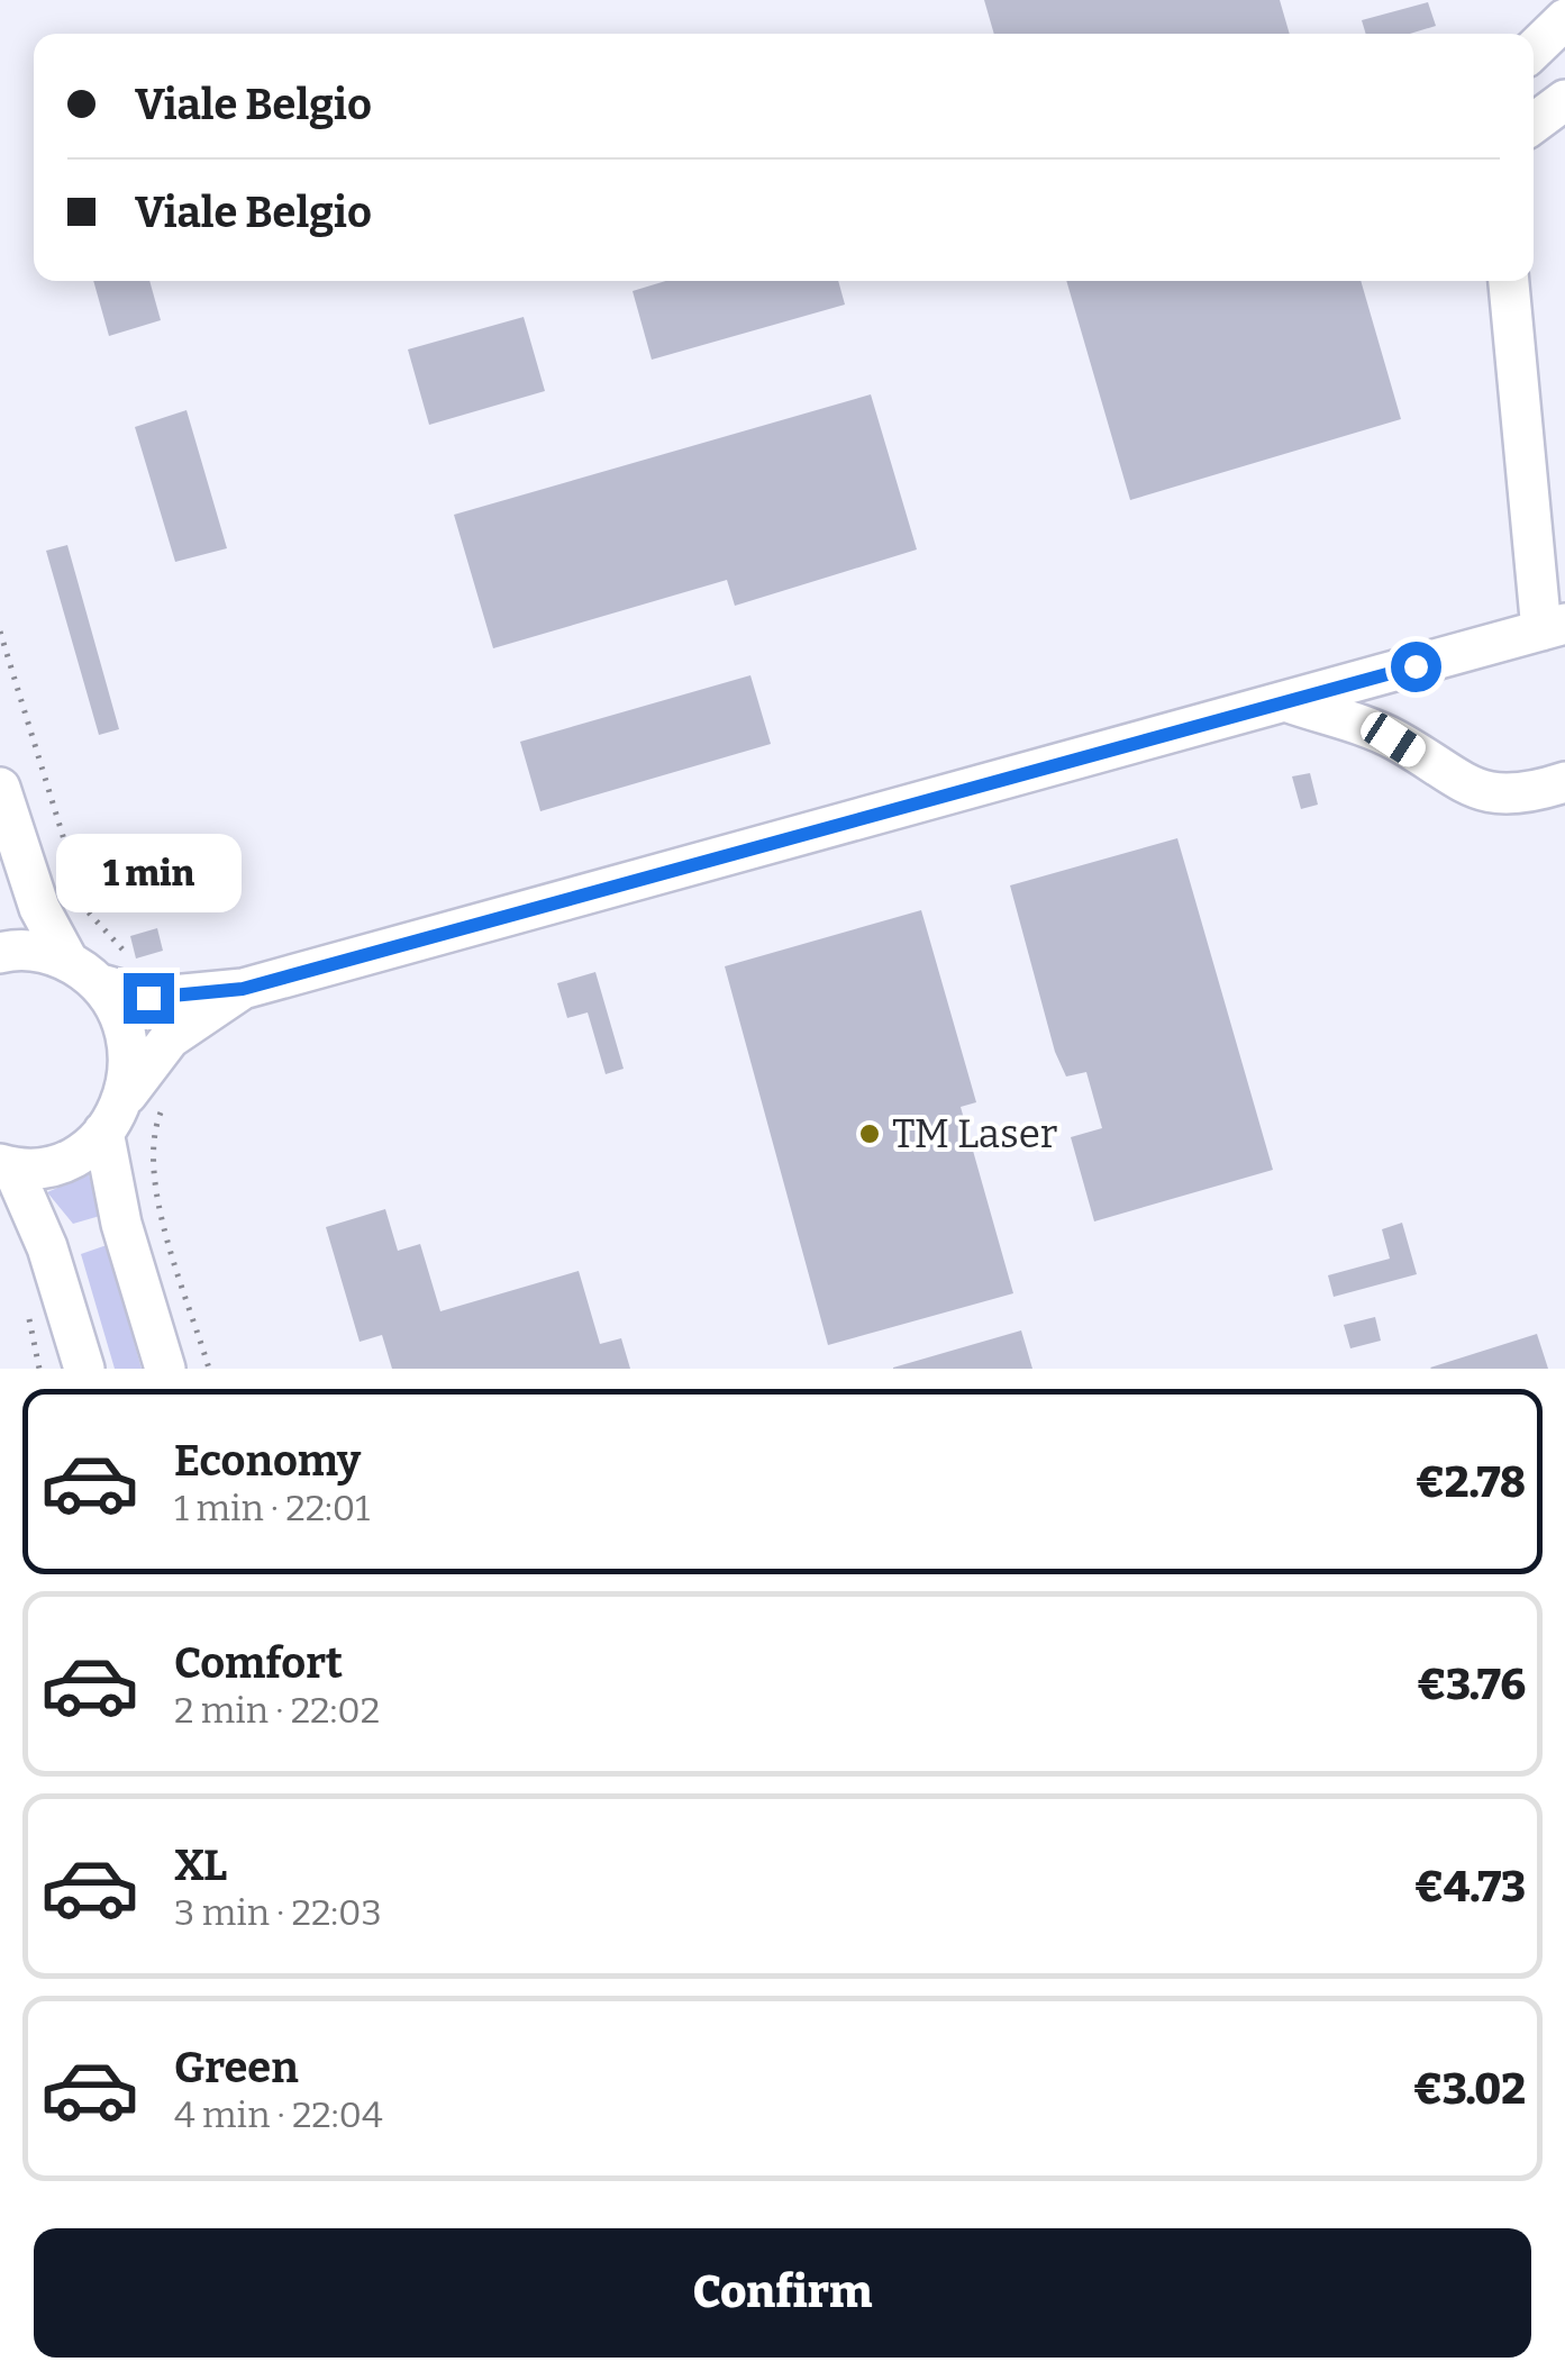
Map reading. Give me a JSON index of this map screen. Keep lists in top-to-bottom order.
{
  "places": ["TM Laser"],
  "page": {
    "banner": ["Viale Belgio", "Viale Belgio"],
    "bubble": "1 min",
    "list": [
      {
        "name": "Economy",
        "note": "1 min · 22:01",
        "value": "€2.78"
      },
      {
        "name": "Comfort",
        "note": "2 min · 22:02",
        "value": "€3.76"
      },
      {
        "name": "XL",
        "note": "3 min · 22:03",
        "value": "€4.73"
      },
      {
        "name": "Green",
        "note": "4 min · 22:04",
        "value": "€3.02"
      }
    ],
    "buttons": "Confirm"
  }
}
